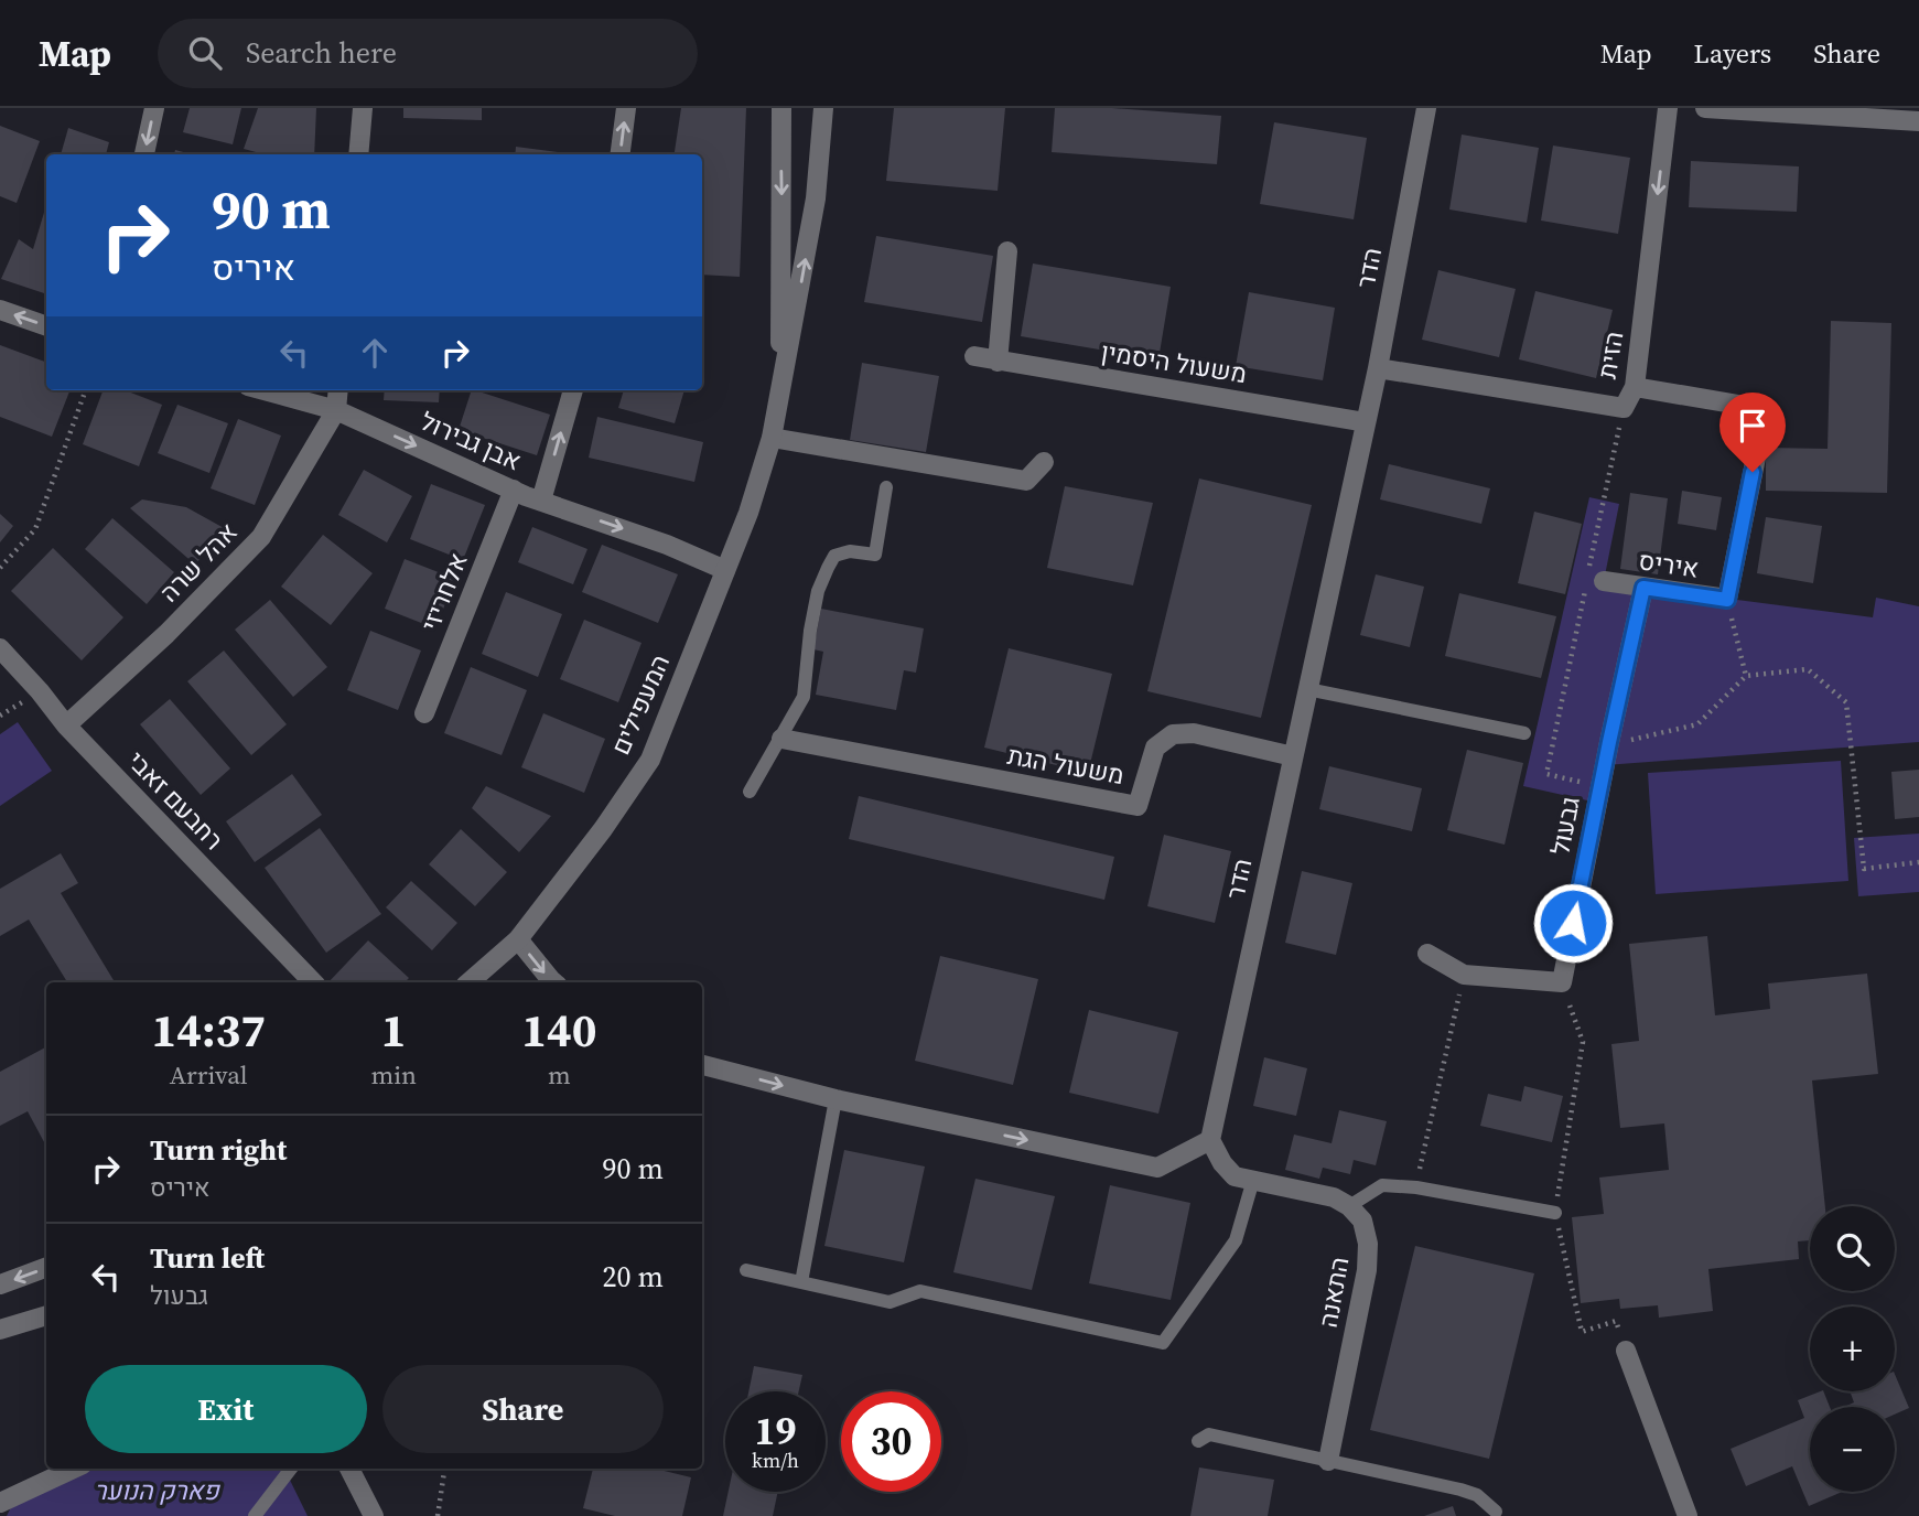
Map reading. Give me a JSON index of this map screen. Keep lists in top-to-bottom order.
{
  "streets": {
    "street": [
      "הדר",
      "הזית",
      "משעול היסמין",
      "אבן גבירול",
      "אהל שרה",
      "איריס",
      "אלחריזי",
      "המעפילים",
      "משעול הגת",
      "רחבעם זאבי",
      "גבעול",
      "התאנה"
    ]
  },
  "crossings": [
    ["הדר", "הזית"],
    ["הדר", "משעול היסמין"],
    ["הדר", "משעול הגת"],
    ["אבן גבירול", "אהל שרה"],
    ["אבן גבירול", "אלחריזי"],
    ["אבן גבירול", "המעפילים"],
    ["אהל שרה", "רחבעם זאבי"],
    ["איריס", "גבעול"]
  ],
  "one_way": ["הזית", "אבן גבירול"],
  "parks": ["פארק הנוער"],
  "page": {
    "header": "Map",
    "search": "Search here",
    "nav": ["Map", "Layers", "Share"],
    "turn": ["90 m", "איריס"],
    "eta": [
      "14:37",
      "Arrival",
      "1",
      "min",
      "140",
      "m"
    ],
    "list": [
      {
        "name": "Turn right",
        "note": "איריס",
        "value": "90 m"
      },
      {
        "name": "Turn left",
        "note": "גבעול",
        "value": "20 m"
      }
    ],
    "map_buttons": ["+", "−"],
    "buttons": ["Exit", "Share"],
    "speed": "19 km/h",
    "limit": "30"
  }
}
